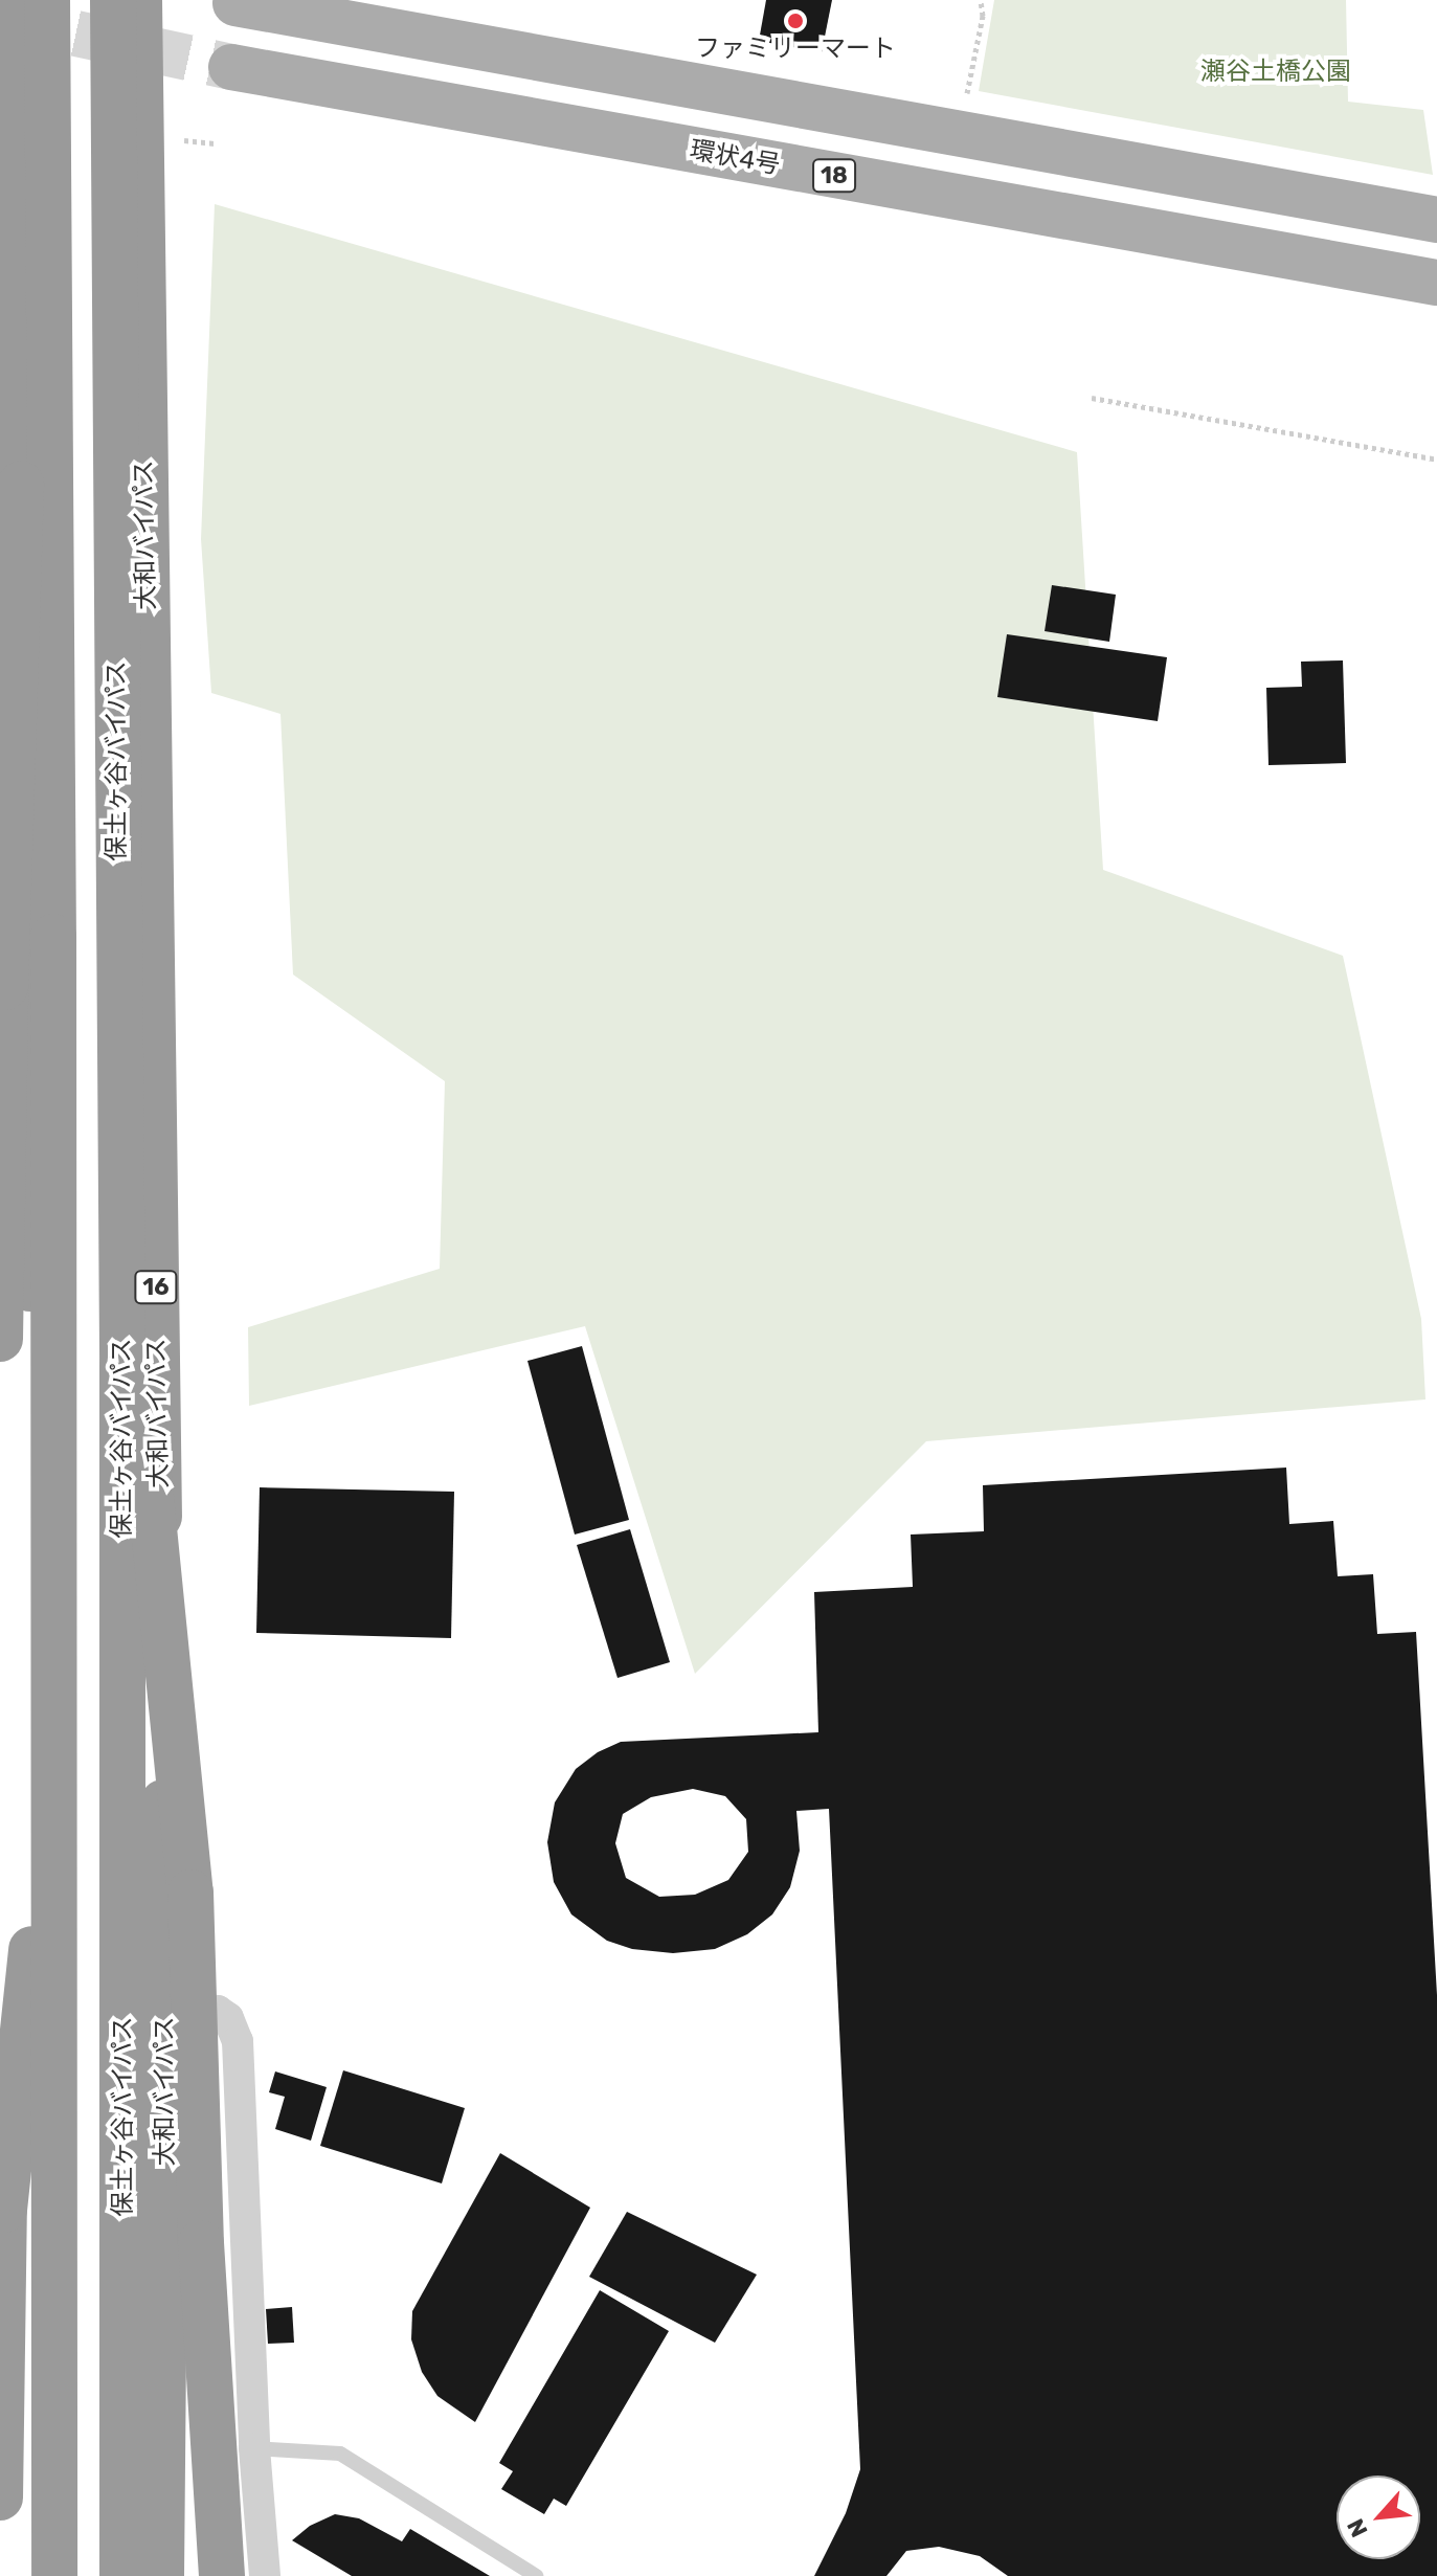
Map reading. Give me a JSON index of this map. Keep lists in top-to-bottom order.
{
  "streets": {
    "highway": ["大和バイパス", "保土ヶ谷バイパス", "16"],
    "main road": ["環状4号", "18"]
  },
  "crossings": [
    ["大和バイパス", "保土ヶ谷バイパス"]
  ],
  "parks": ["瀬谷土橋公園"],
  "places": ["ファミリーマート"],
  "north": "bottom left"
}
